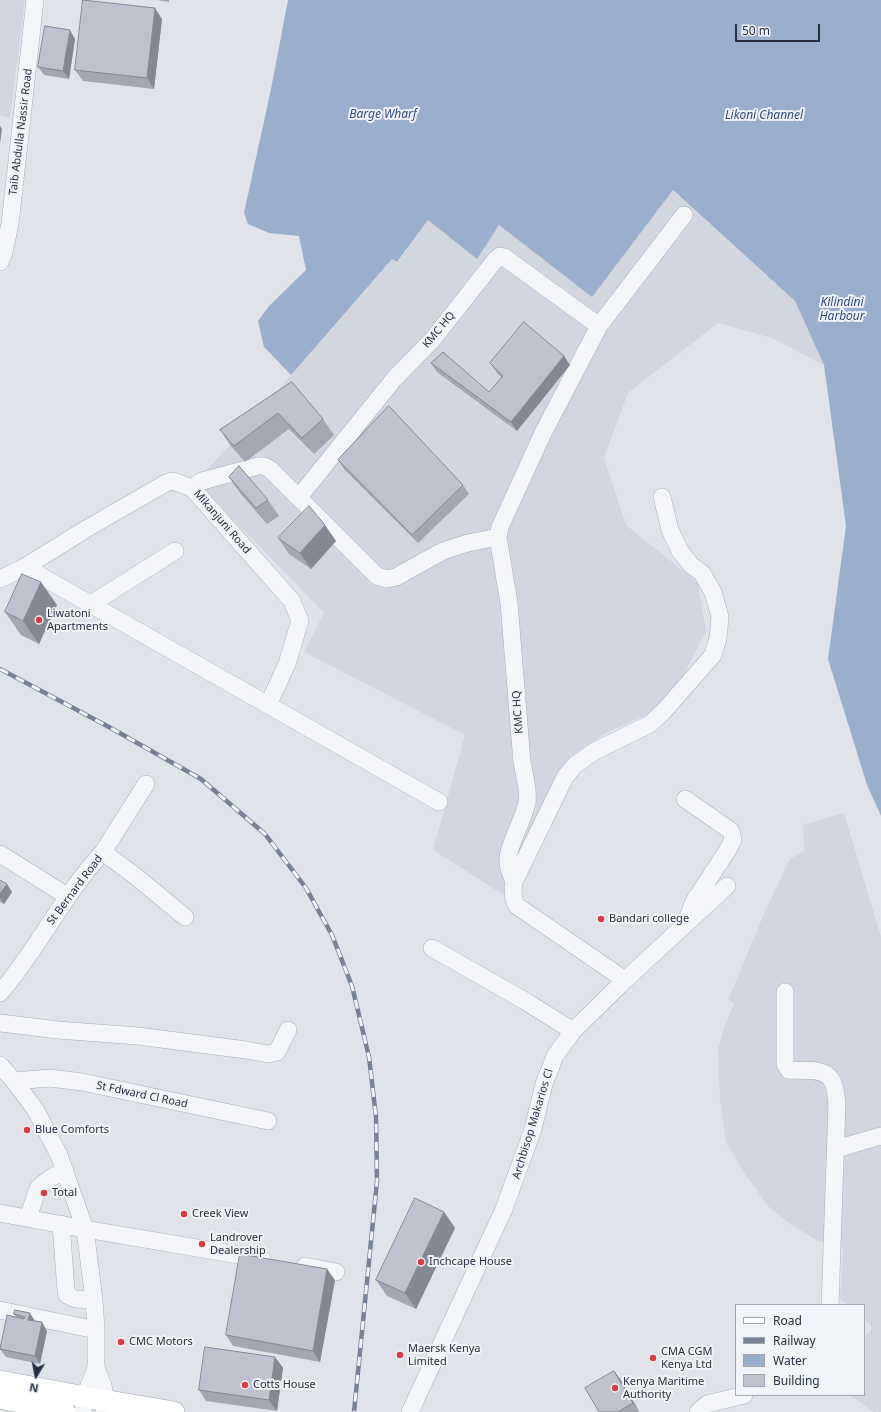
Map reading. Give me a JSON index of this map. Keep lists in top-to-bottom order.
{
  "streets": {
    "street": [
      "Taib Abdulla Nassir Road",
      "KMC HQ",
      "Mikanjuni Road",
      "St Bernard Road",
      "St Fdward Cl Road",
      "Archbisop Makarios Cl"
    ]
  },
  "water": ["Barge Wharf", "Likoni Channel", "Kilindini Harbour"],
  "places": [
    "Liwatoni Apartments",
    "Bandari college",
    "Blue Comforts",
    "Total",
    "Creek View",
    "Landrover Dealership",
    "Inchcape House",
    "CMC Motors",
    "Maersk Kenya Limited",
    "CMA CGM Kenya Ltd",
    "Cotts House",
    "Kenya Maritime Authority"
  ],
  "legend": [
    "Road",
    "Railway",
    "Water",
    "Building"
  ],
  "scale_bar": "50 m",
  "north": "bottom"
}
